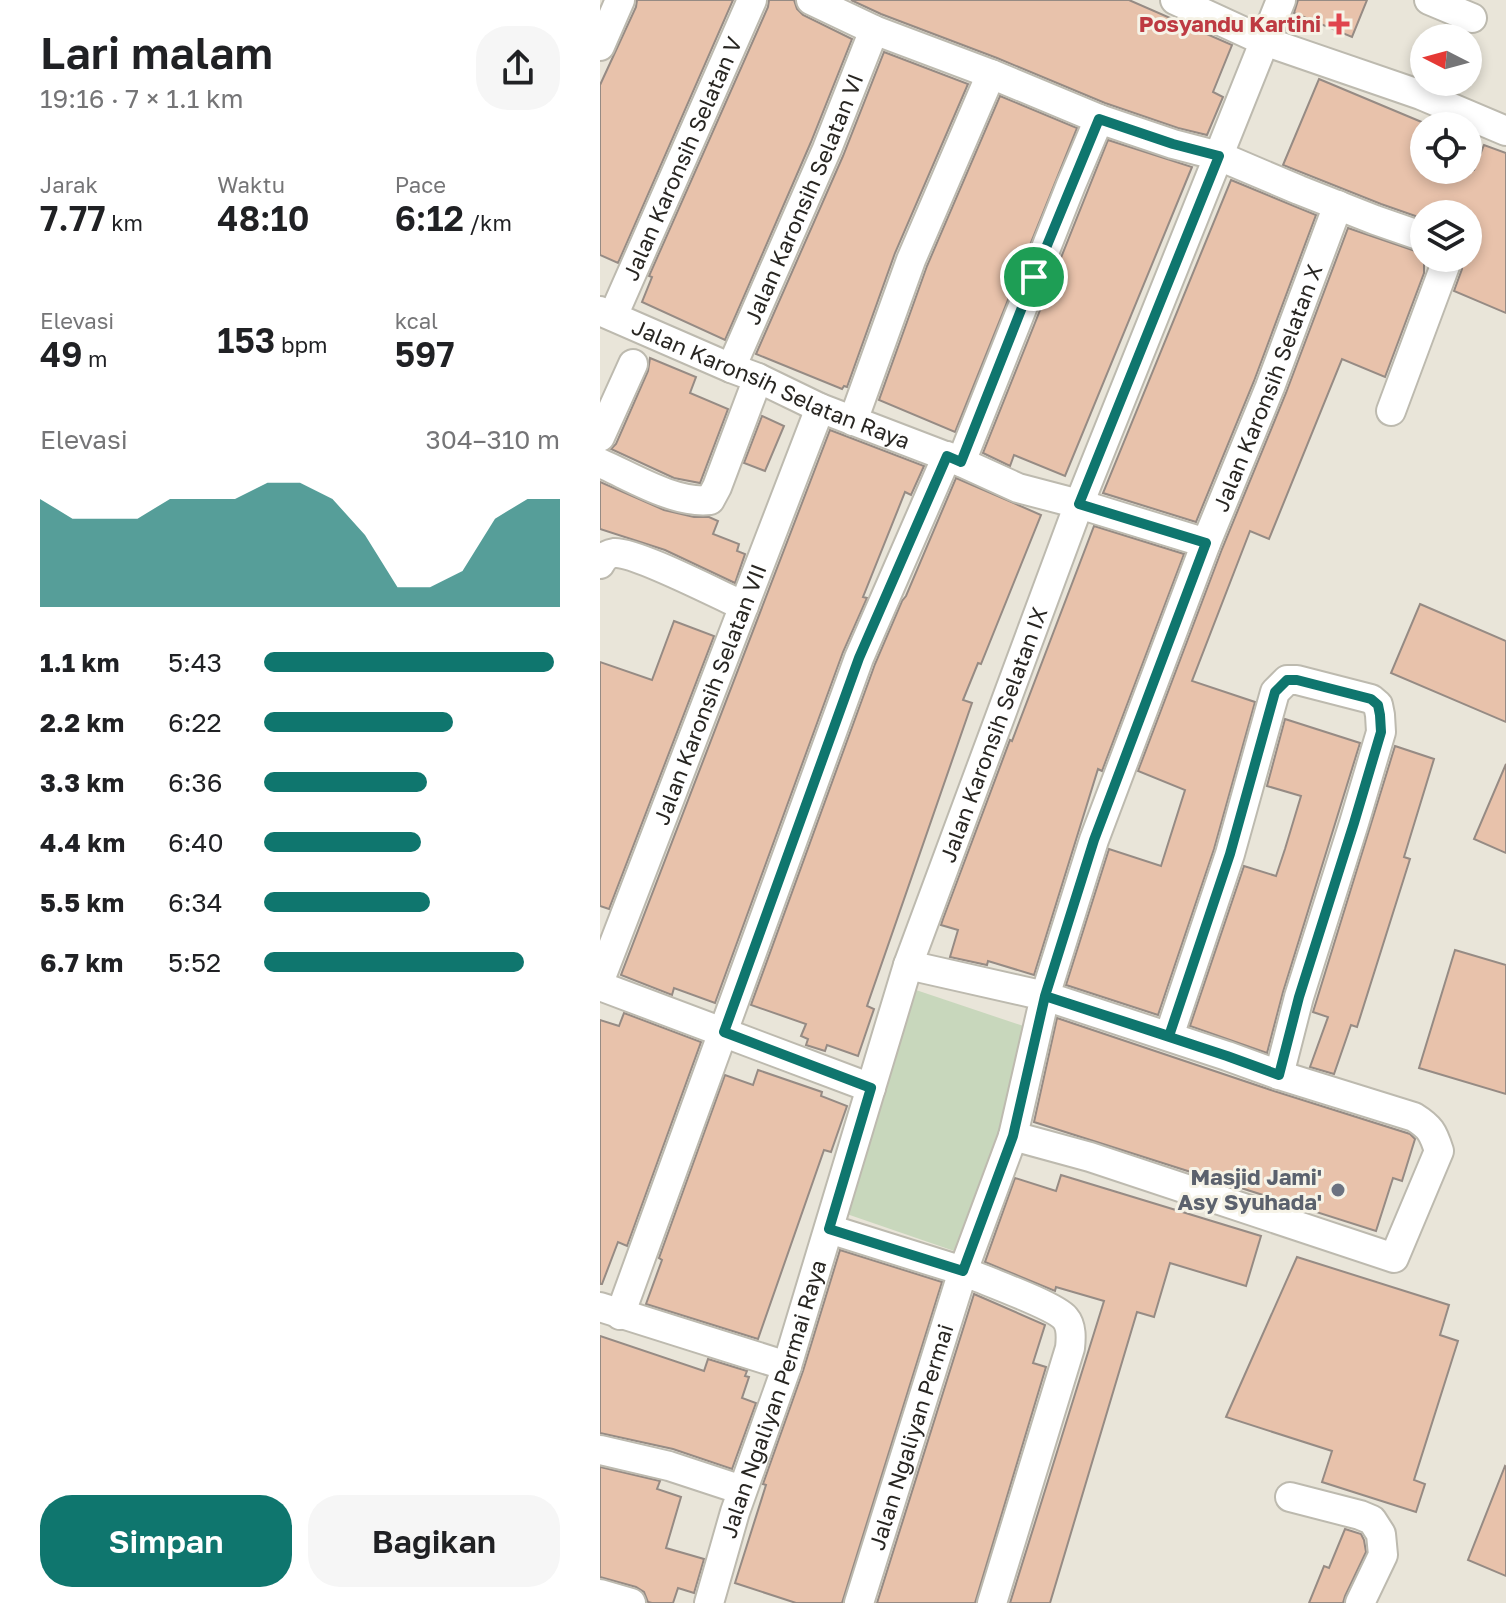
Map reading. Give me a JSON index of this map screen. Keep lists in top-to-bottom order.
{
  "streets": {
    "street": [
      "Jalan Karonsih Selatan V",
      "Jalan Karonsih Selatan VI",
      "Jalan Karonsih Selatan Raya",
      "Jalan Karonsih Selatan X",
      "Jalan Karonsih Selatan VII",
      "Jalan Karonsih Selatan IX",
      "Jalan Ngaliyan Permai Raya",
      "Jalan Ngaliyan Permai"
    ]
  },
  "crossings": [
    ["Jalan Karonsih Selatan V", "Jalan Karonsih Selatan Raya"],
    ["Jalan Karonsih Selatan VI", "Jalan Karonsih Selatan Raya"],
    ["Jalan Karonsih Selatan Raya", "Jalan Karonsih Selatan X"],
    ["Jalan Karonsih Selatan Raya", "Jalan Karonsih Selatan VII"],
    ["Jalan Karonsih Selatan Raya", "Jalan Karonsih Selatan IX"],
    ["Jalan Karonsih Selatan X", "Jalan Ngaliyan Permai"],
    ["Jalan Karonsih Selatan IX", "Jalan Ngaliyan Permai Raya"]
  ],
  "places": {
    "health": ["Posyandu Kartini"],
    "other": ["Masjid Jami' Asy Syuhada'"]
  },
  "north": "left",
  "page": {
    "heading": ["Lari malam", "19:16 · 7 × 1.1 km"],
    "stats": [
      ["Jarak", "7.77 km"],
      ["Waktu", "48:10"],
      ["Pace", "6:12 /km"],
      ["Elevasi", "49 m"],
      ["153 bpm"],
      ["kcal", "597"]
    ],
    "chart": ["Elevasi", "304–310 m"],
    "list": [
      {
        "name": "1.1 km",
        "note": "5:43"
      },
      {
        "name": "2.2 km",
        "note": "6:22"
      },
      {
        "name": "3.3 km",
        "note": "6:36"
      },
      {
        "name": "4.4 km",
        "note": "6:40"
      },
      {
        "name": "5.5 km",
        "note": "6:34"
      },
      {
        "name": "6.7 km",
        "note": "5:52"
      }
    ],
    "buttons": ["Simpan", "Bagikan"]
  }
}
